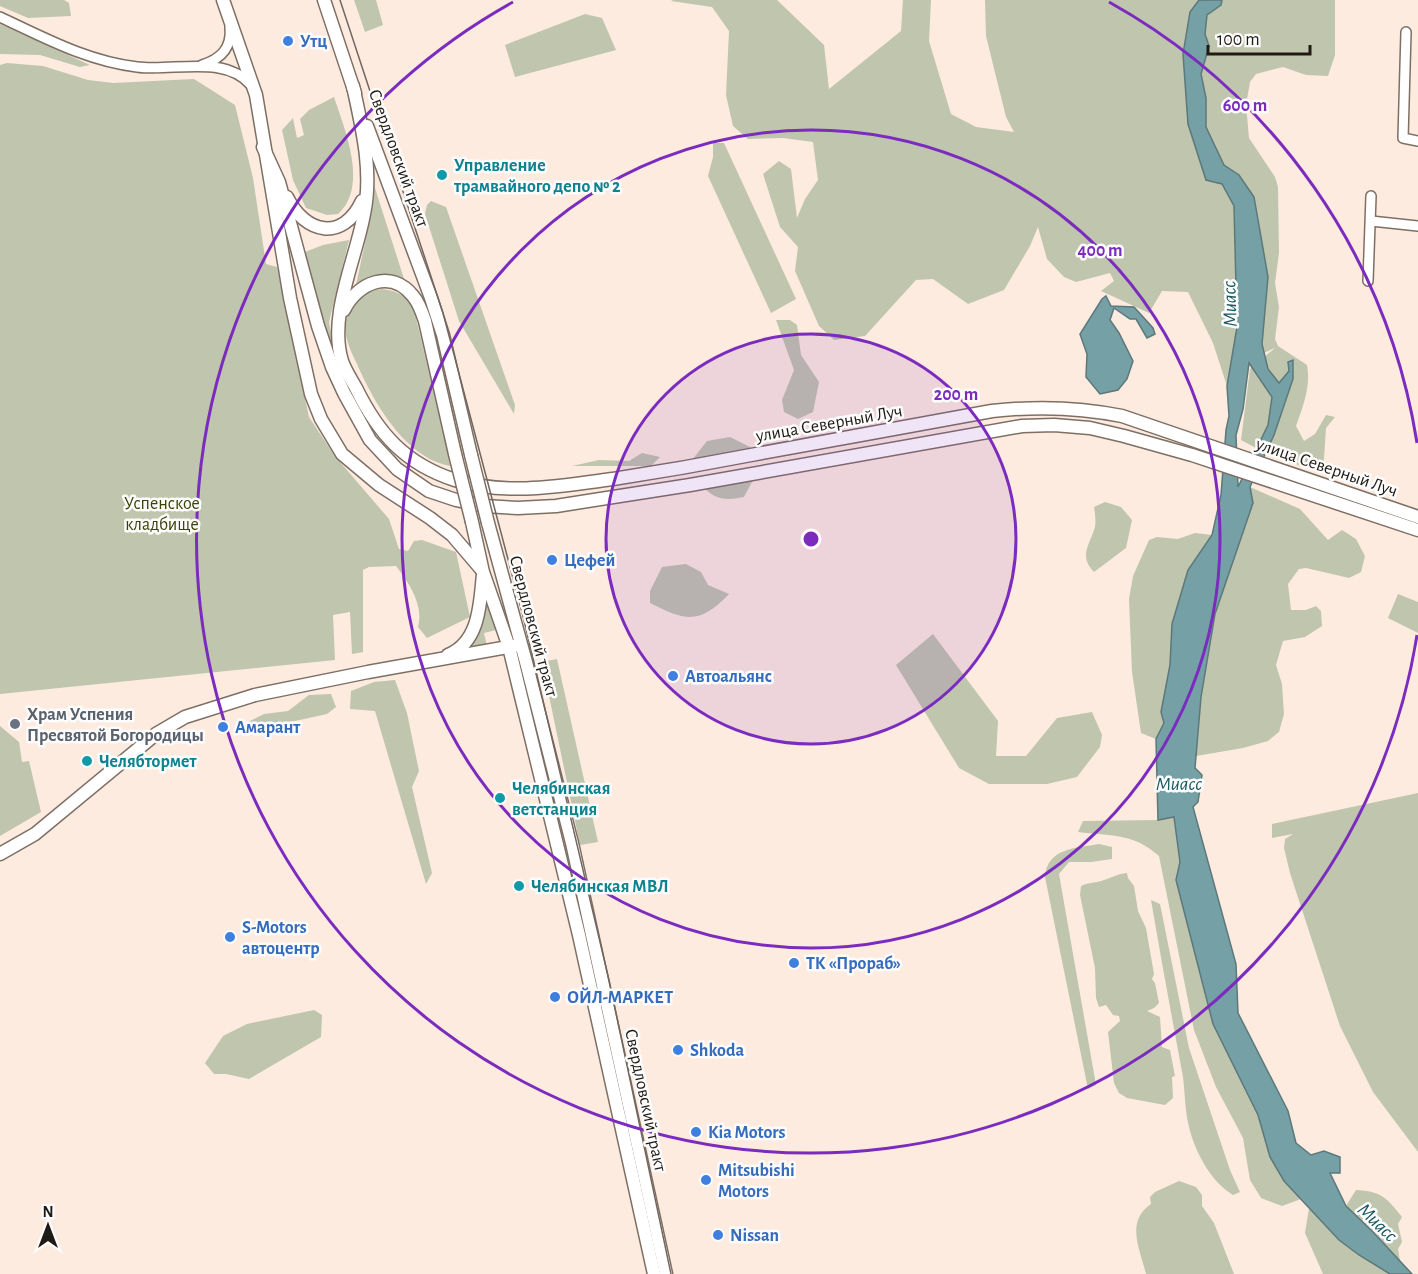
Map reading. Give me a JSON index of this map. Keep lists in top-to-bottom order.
{
  "streets": {
    "main road": ["Свердловский тракт", "улица Северный Луч"]
  },
  "crossings": [
    ["Свердловский тракт", "улица Северный Луч"]
  ],
  "water": ["Миасс"],
  "parks": ["Успенское кладбище"],
  "places": [
    "Утц",
    "Управление трамвайного депо № 2",
    "Цефей",
    "Автоальянс",
    "Храм Успения Пресвятой Богородицы",
    "Амарант",
    "Челябтормет",
    "Челябинская ветстанция",
    "Челябинская МВЛ",
    "S-Motors автоцентр",
    "ТК «Прораб»",
    "ОЙЛ-МАРКЕТ",
    "Shkoda",
    "Kia Motors",
    "Mitsubishi Motors",
    "Nissan"
  ],
  "scale_bar": "100 m",
  "north": "top",
  "rings": ["600 m", "400 m", "200 m"]
}
